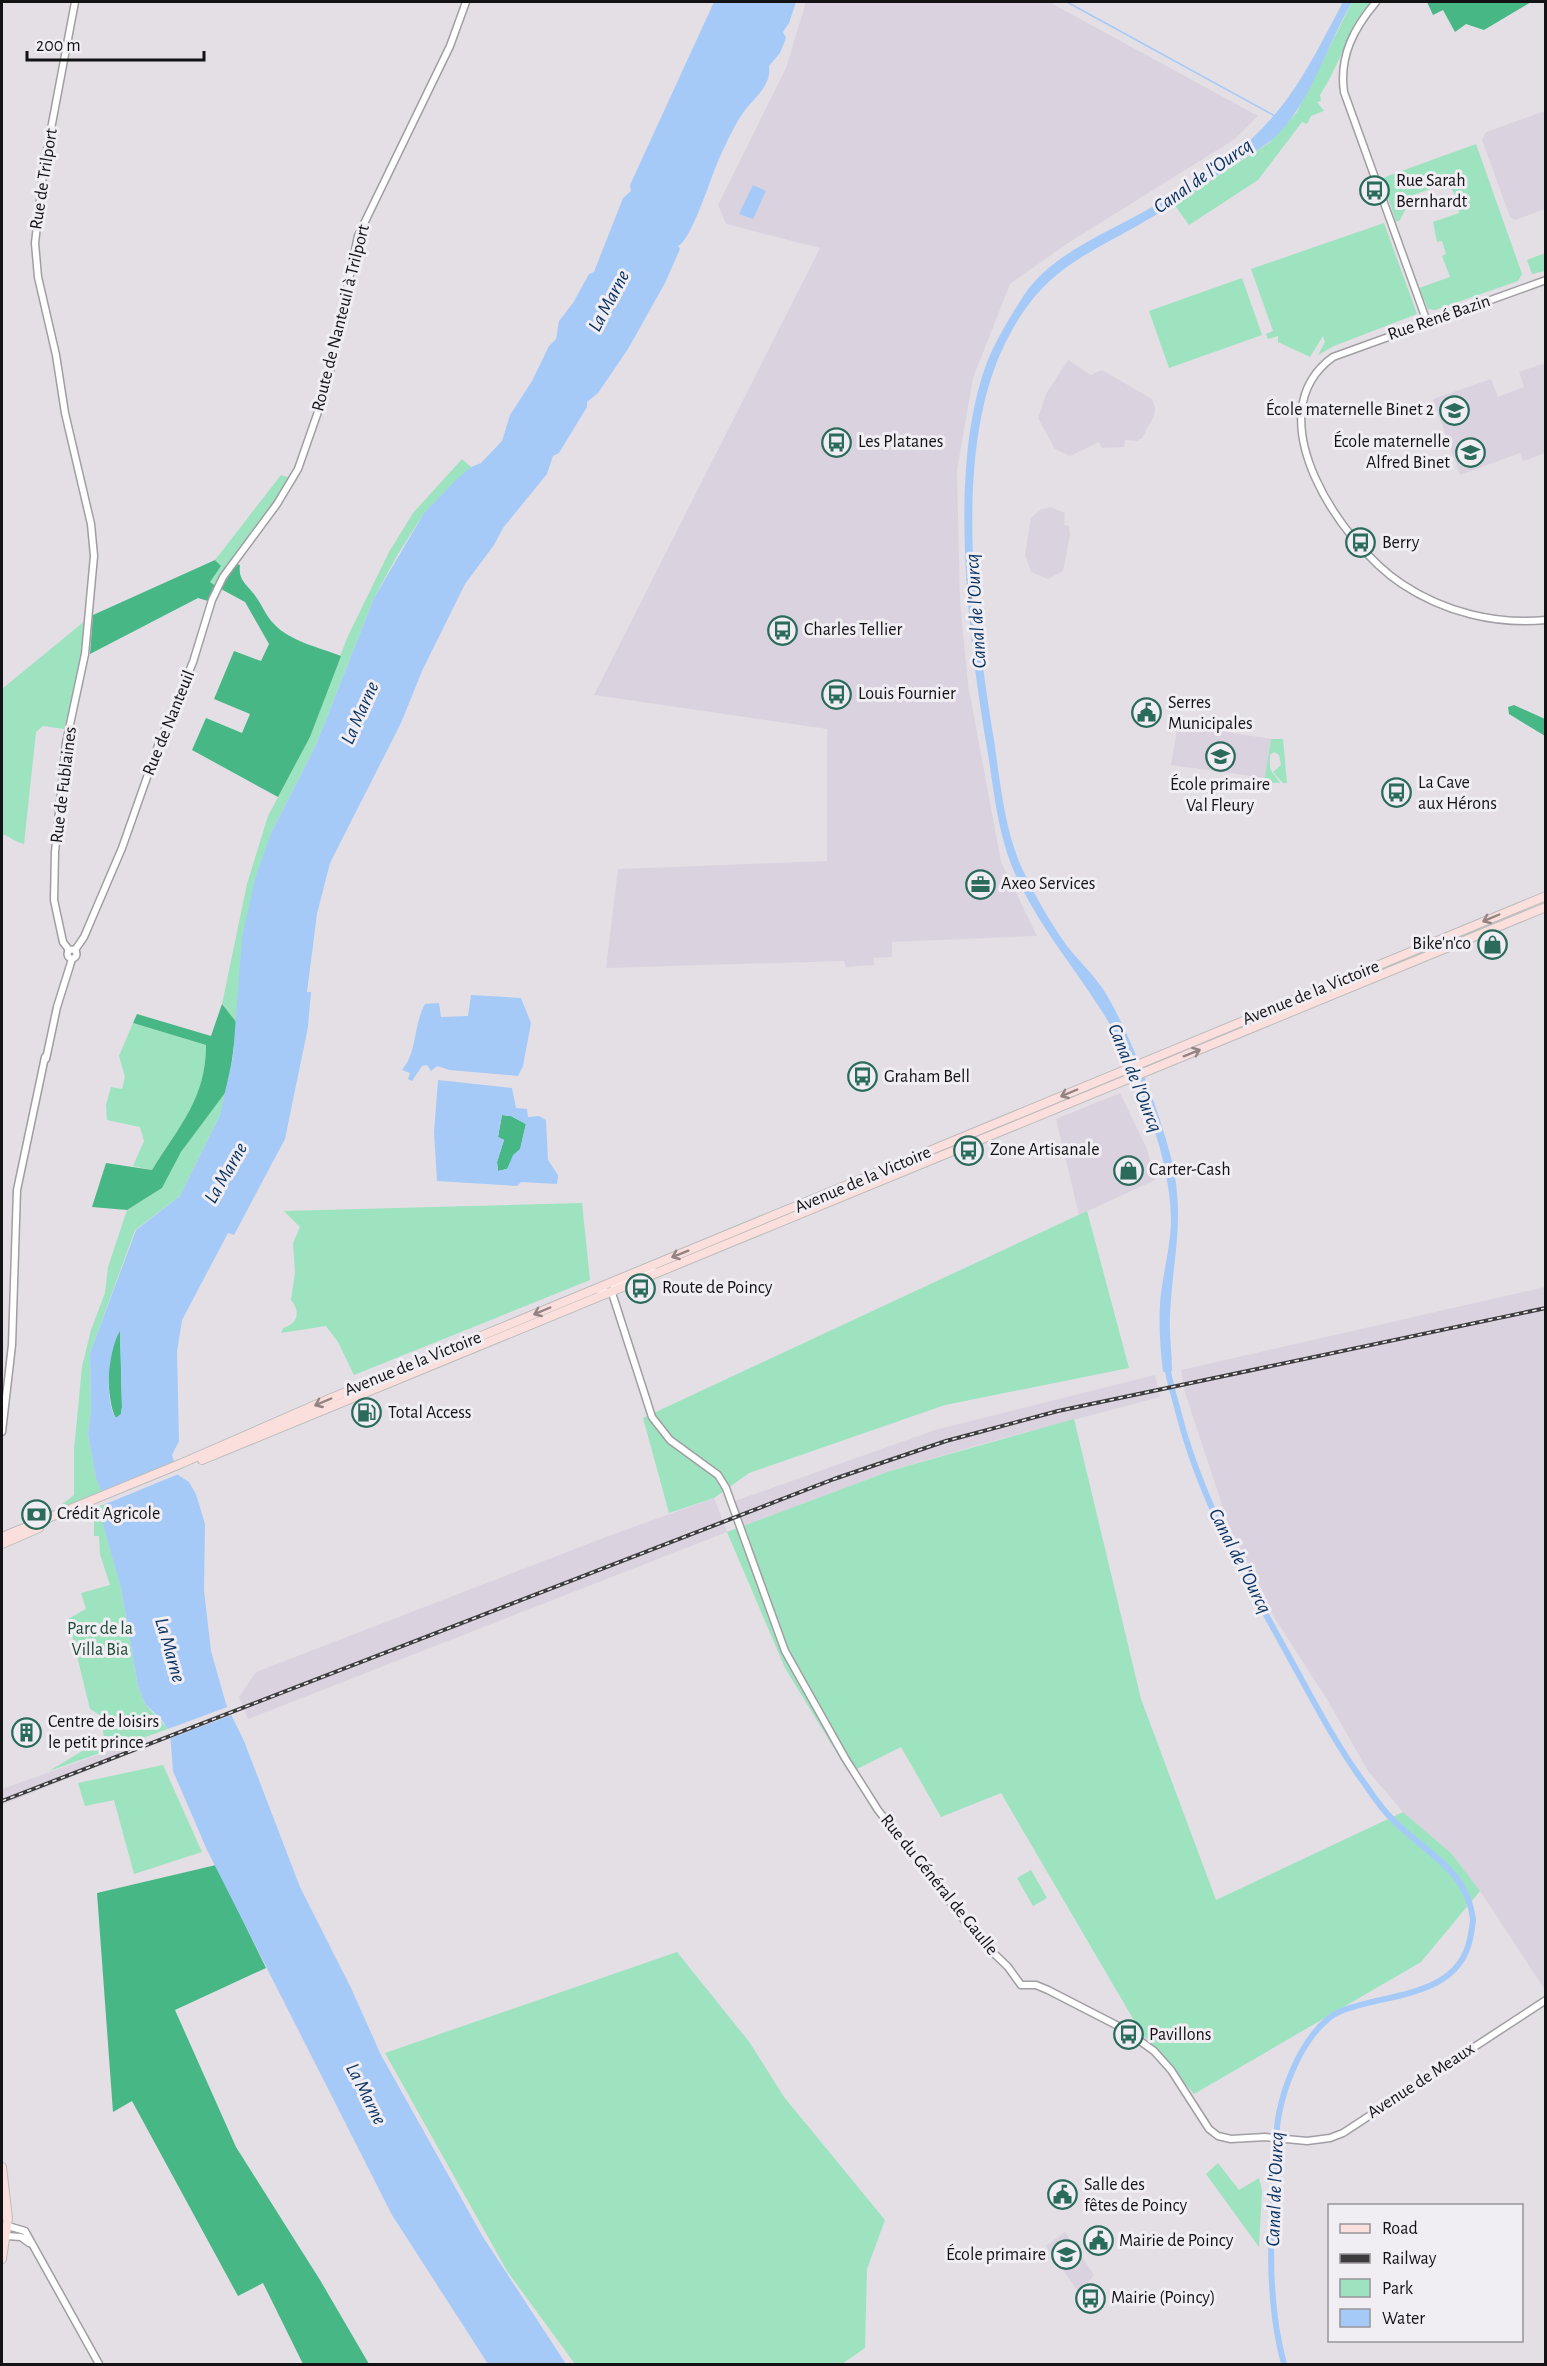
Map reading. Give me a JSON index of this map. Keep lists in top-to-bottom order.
{
  "streets": {
    "main road": ["Avenue de la Victoire"],
    "street": [
      "Rue de Trilport",
      "Route de Nanteuil à Trilport",
      "Rue René Bazin",
      "Rue de Nanteuil",
      "Rue de Fublaines",
      "Rue du Général de Gaulle",
      "Avenue de Meaux"
    ]
  },
  "crossings": [
    ["Rue de Trilport", "Rue de Fublaines"],
    ["Route de Nanteuil à Trilport", "Rue de Nanteuil"],
    ["Rue de Nanteuil", "Rue de Fublaines"],
    ["Avenue de la Victoire", "Rue du Général de Gaulle"],
    ["Rue du Général de Gaulle", "Avenue de Meaux"]
  ],
  "water": ["Canal de l'Ourcq", "La Marne"],
  "parks": ["Parc de la Villa Bia"],
  "places": {
    "bus stop": [
      "Rue Sarah Bernhardt",
      "Les Platanes",
      "Berry",
      "Charles Tellier",
      "Louis Fournier",
      "La Cave aux Hérons",
      "Graham Bell",
      "Zone Artisanale",
      "Route de Poincy",
      "Pavillons",
      "Mairie (Poincy)"
    ],
    "school or university": [
      "École maternelle Binet 2",
      "École maternelle Alfred Binet",
      "École primaire Val Fleury",
      "École primaire"
    ],
    "public building": ["Serres Municipales", "Salle des fêtes de Poincy", "Mairie de Poincy"],
    "office": ["Axeo Services"],
    "shop": ["Bike'n'co", "Carter-Cash"],
    "fuel station": ["Total Access"],
    "bank": ["Crédit Agricole"],
    "building": ["Centre de loisirs le petit prince"]
  },
  "legend": [
    "Road",
    "Railway",
    "Park",
    "Water"
  ],
  "scale_bar": "200 m"
}
